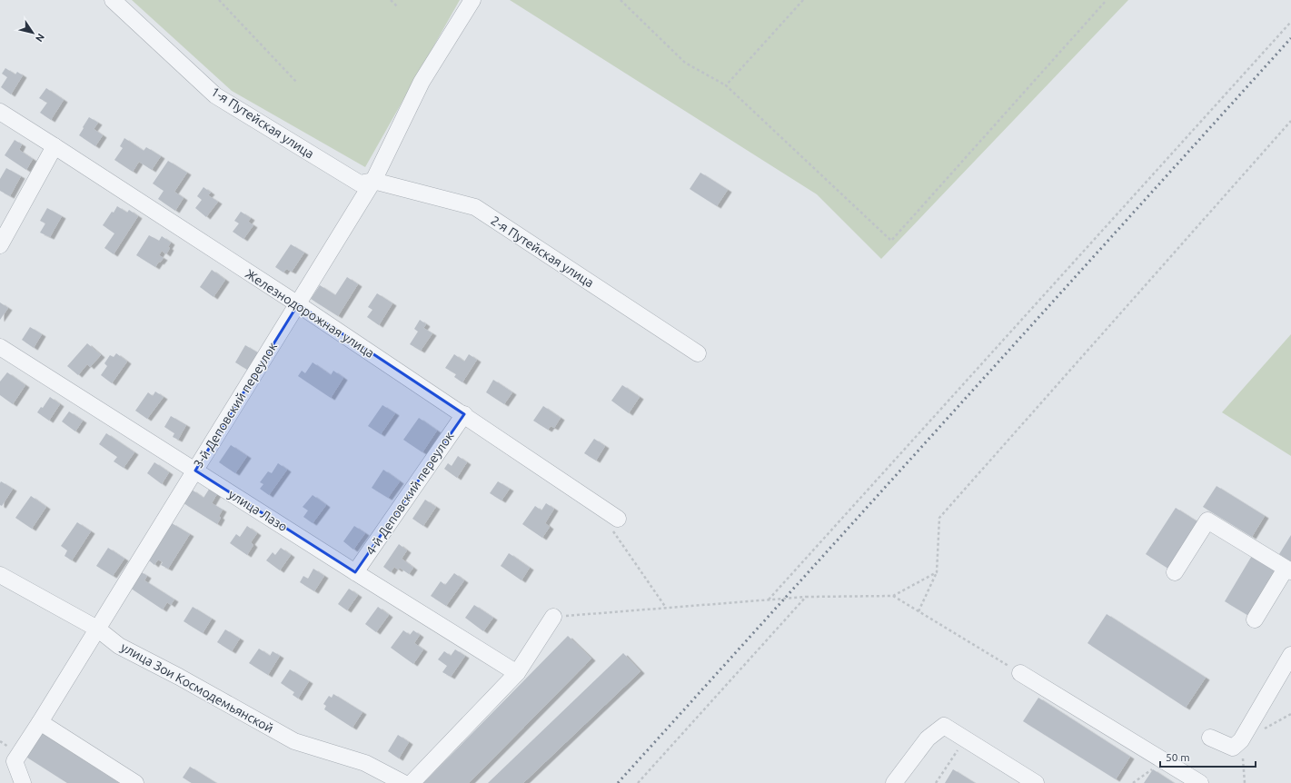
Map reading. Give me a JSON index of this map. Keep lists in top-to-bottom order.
{
  "streets": {
    "street": [
      "1-я Путейская улица",
      "2-я Путейская улица",
      "Железнодорожная улица",
      "3-й Деповский переулок",
      "4-й Деповский переулок",
      "улица Лазо",
      "улица Зои Космодемьянской"
    ]
  },
  "crossings": [
    ["1-я Путейская улица", "2-я Путейская улица"],
    ["1-я Путейская улица", "3-й Деповский переулок"],
    ["2-я Путейская улица", "3-й Деповский переулок"],
    ["Железнодорожная улица", "3-й Деповский переулок"],
    ["Железнодорожная улица", "4-й Деповский переулок"],
    ["3-й Деповский переулок", "улица Лазо"],
    ["3-й Деповский переулок", "улица Зои Космодемьянской"],
    ["4-й Деповский переулок", "улица Лазо"]
  ],
  "scale_bar": "50 m",
  "north": "bottom right"
}
